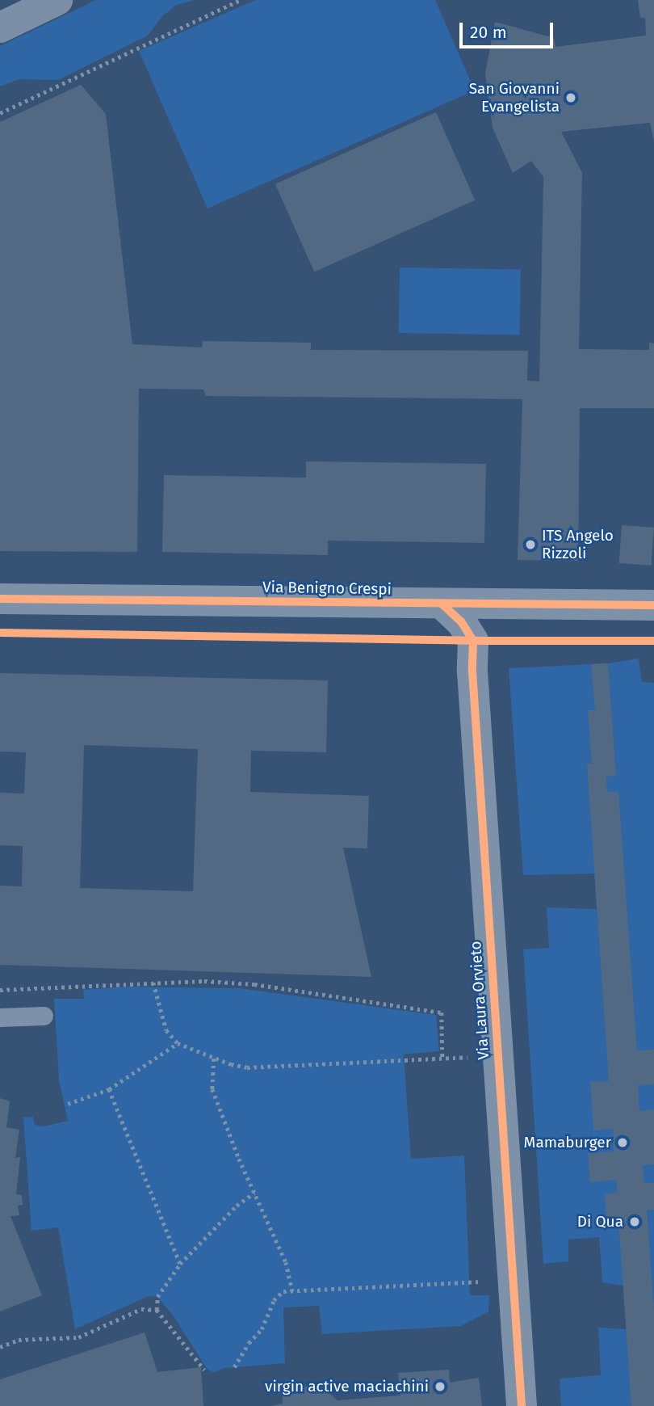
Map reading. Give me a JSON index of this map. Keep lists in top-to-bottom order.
{
  "streets": {
    "street": ["Via Benigno Crespi", "Via Laura Orvieto"]
  },
  "places": [
    "San Giovanni Evangelista",
    "ITS Angelo Rizzoli",
    "Mamaburger",
    "Di Qua",
    "virgin active maciachini"
  ],
  "scale_bar": "20 m"
}
